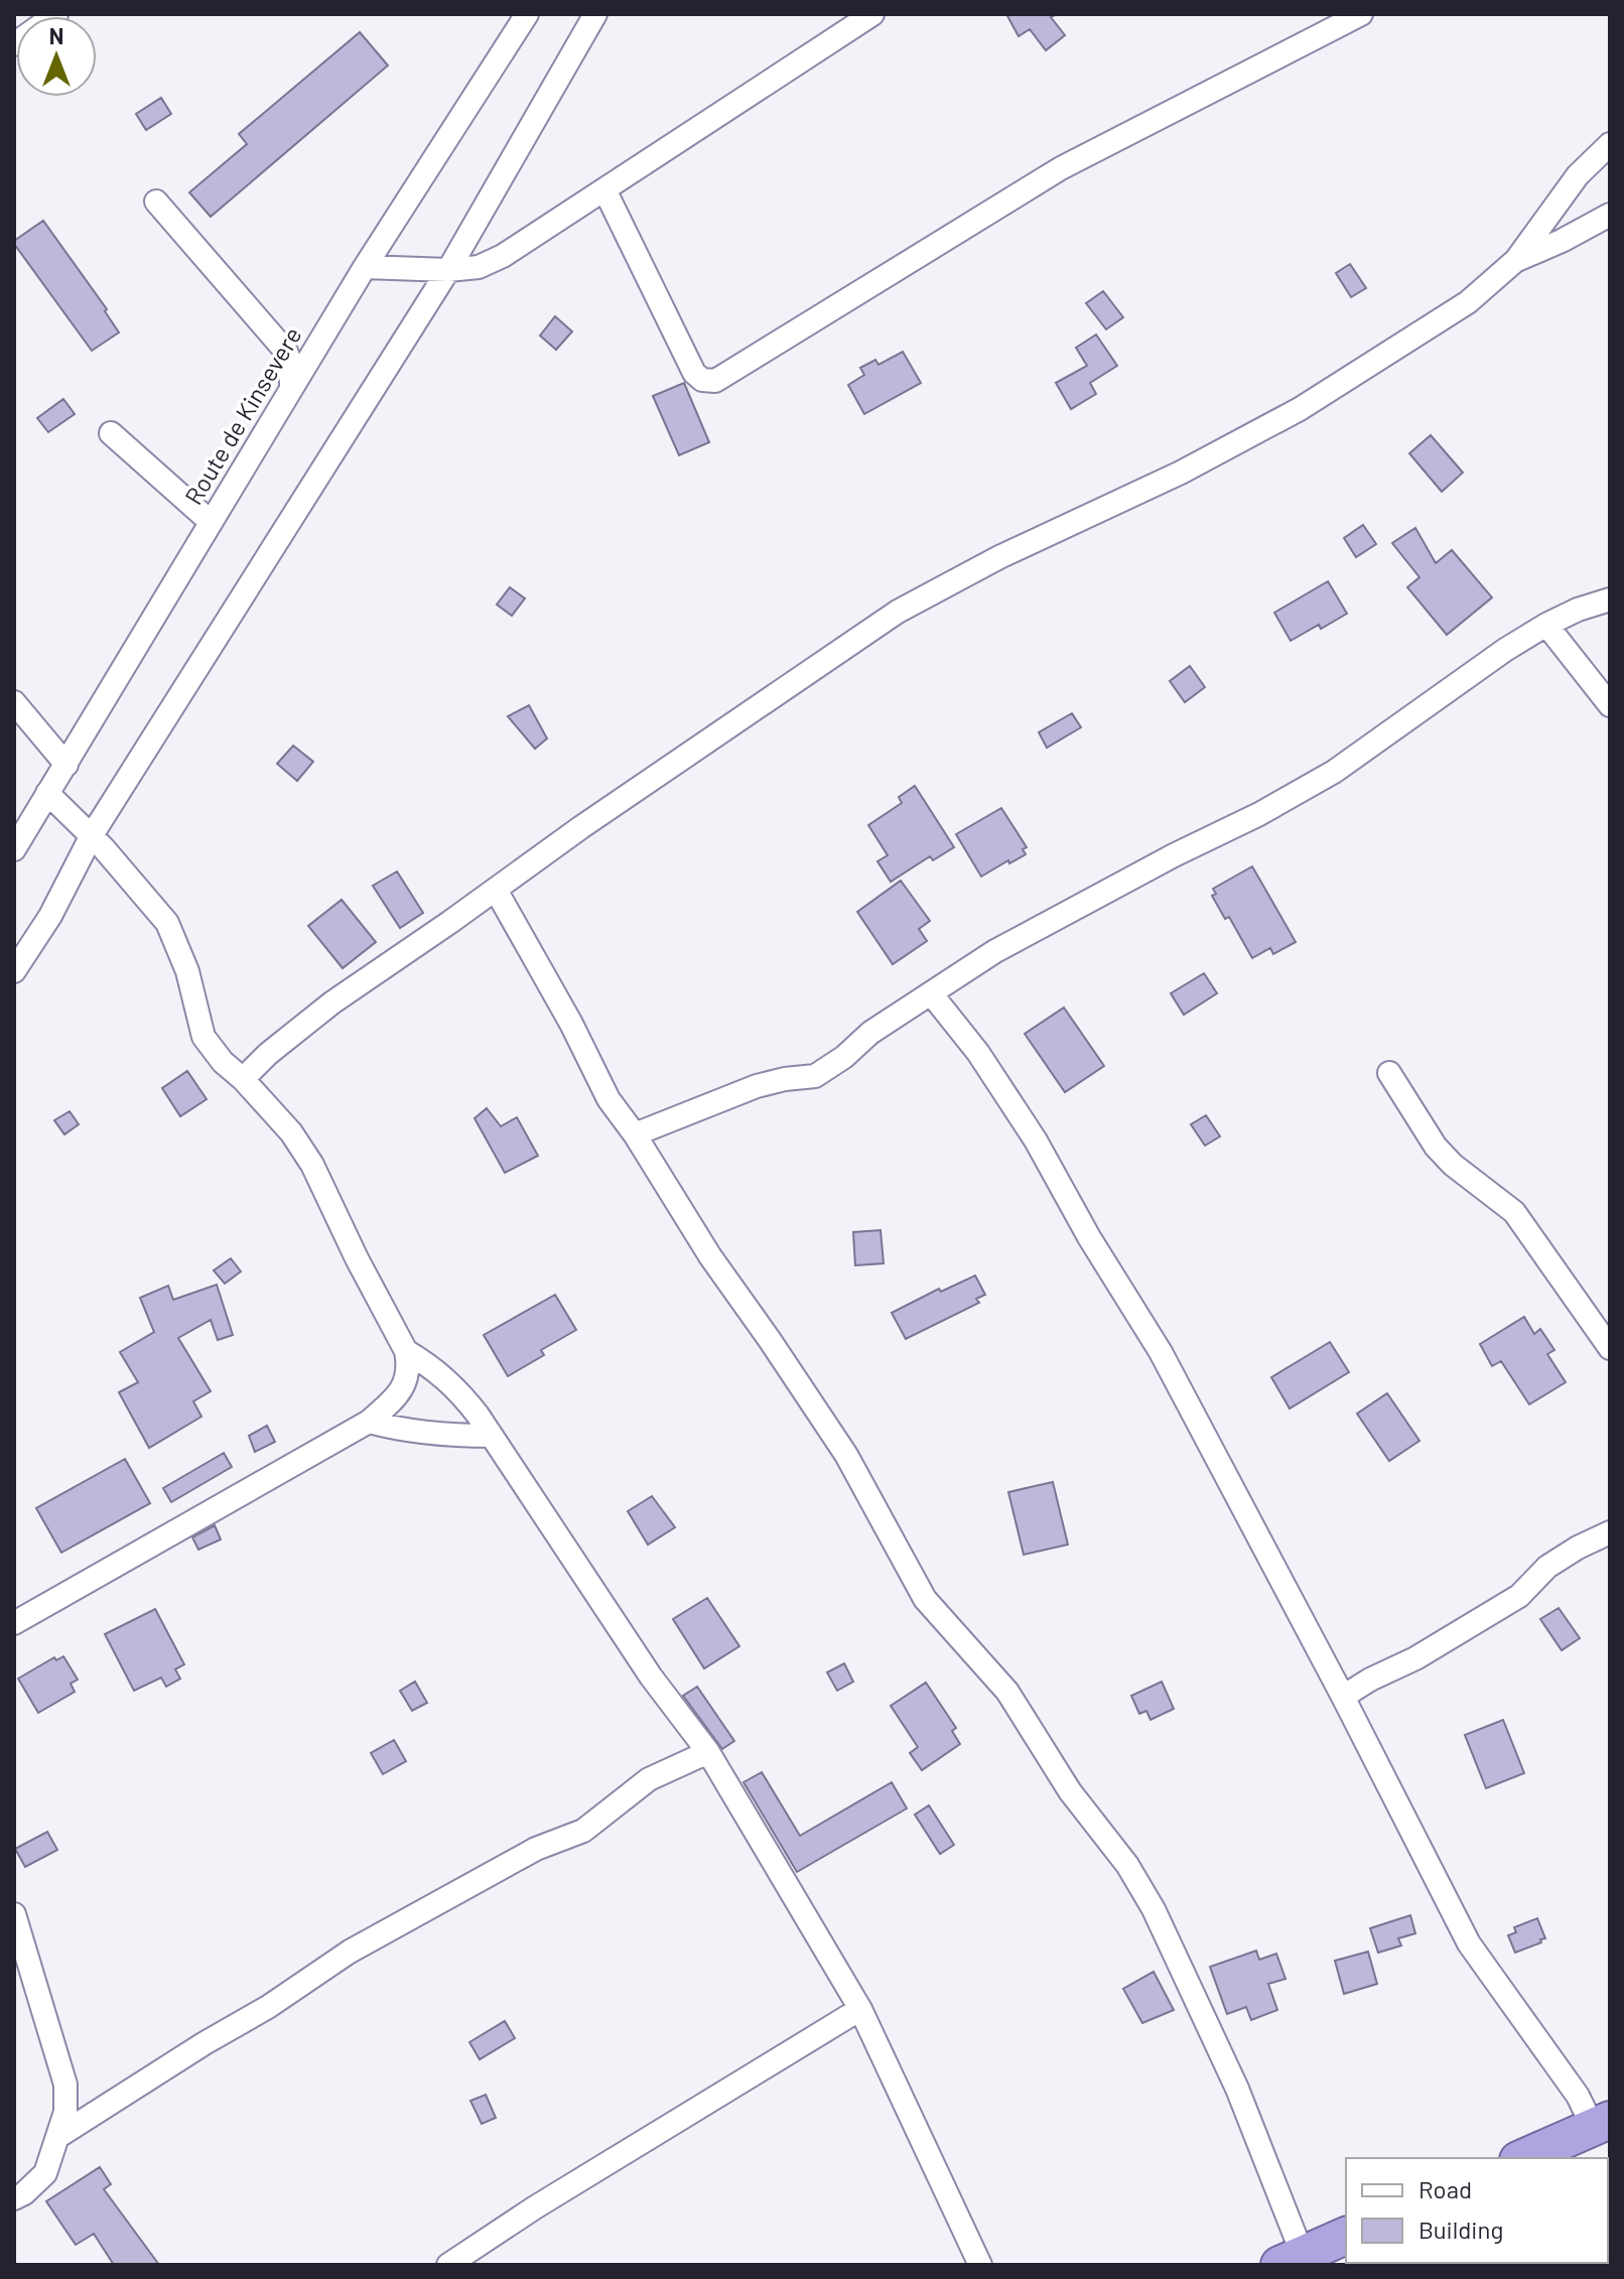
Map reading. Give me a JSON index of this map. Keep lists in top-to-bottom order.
{
  "streets": {
    "street": ["Route de Kinsevere"]
  },
  "legend": ["Road", "Building"],
  "north": "top"
}
